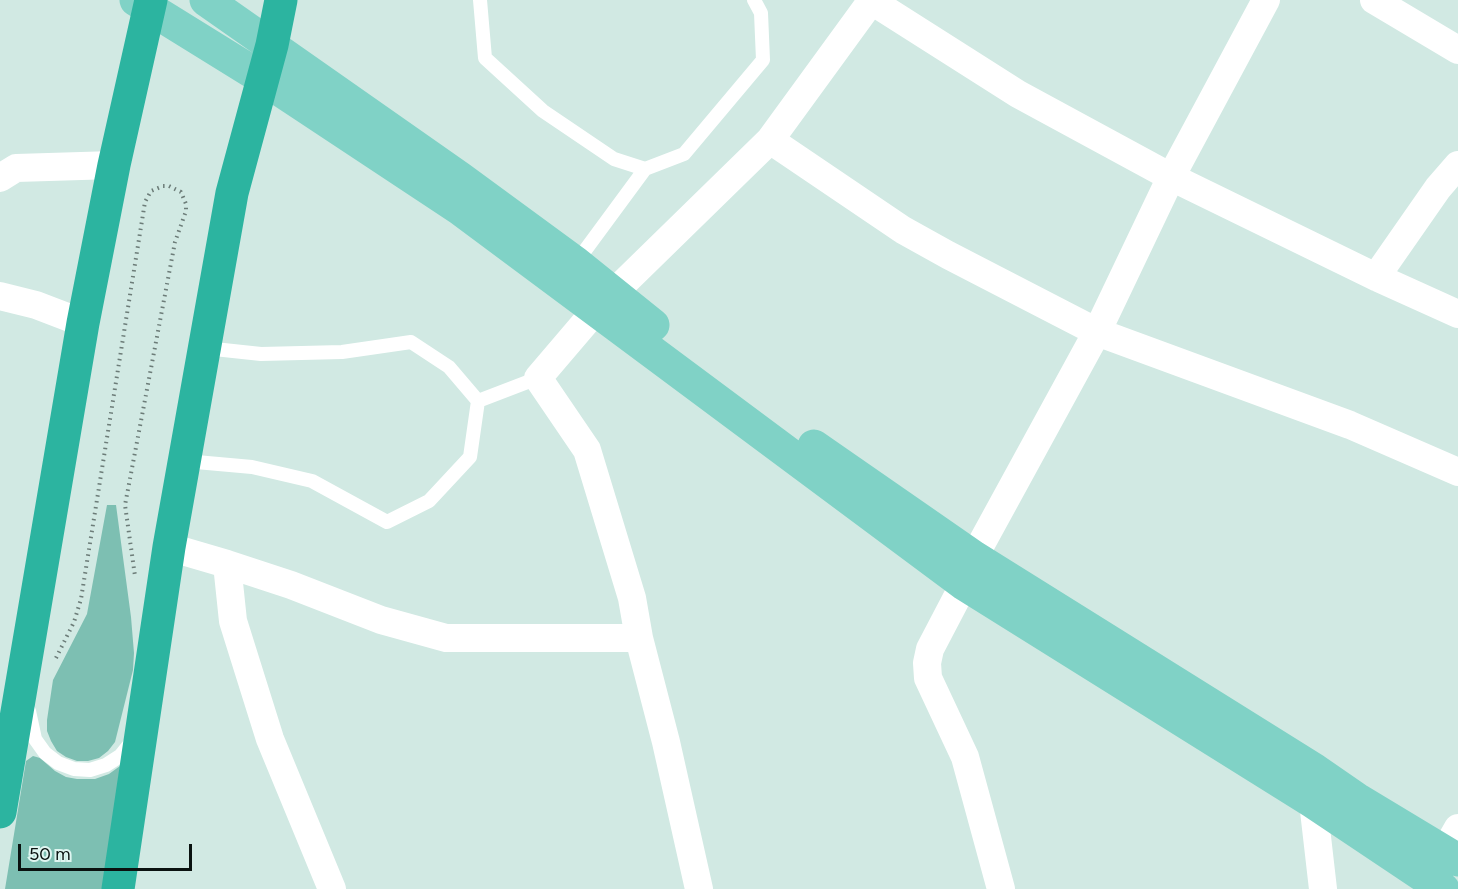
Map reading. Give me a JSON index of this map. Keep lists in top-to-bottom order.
{
  "scale_bar": "50 m"
}
